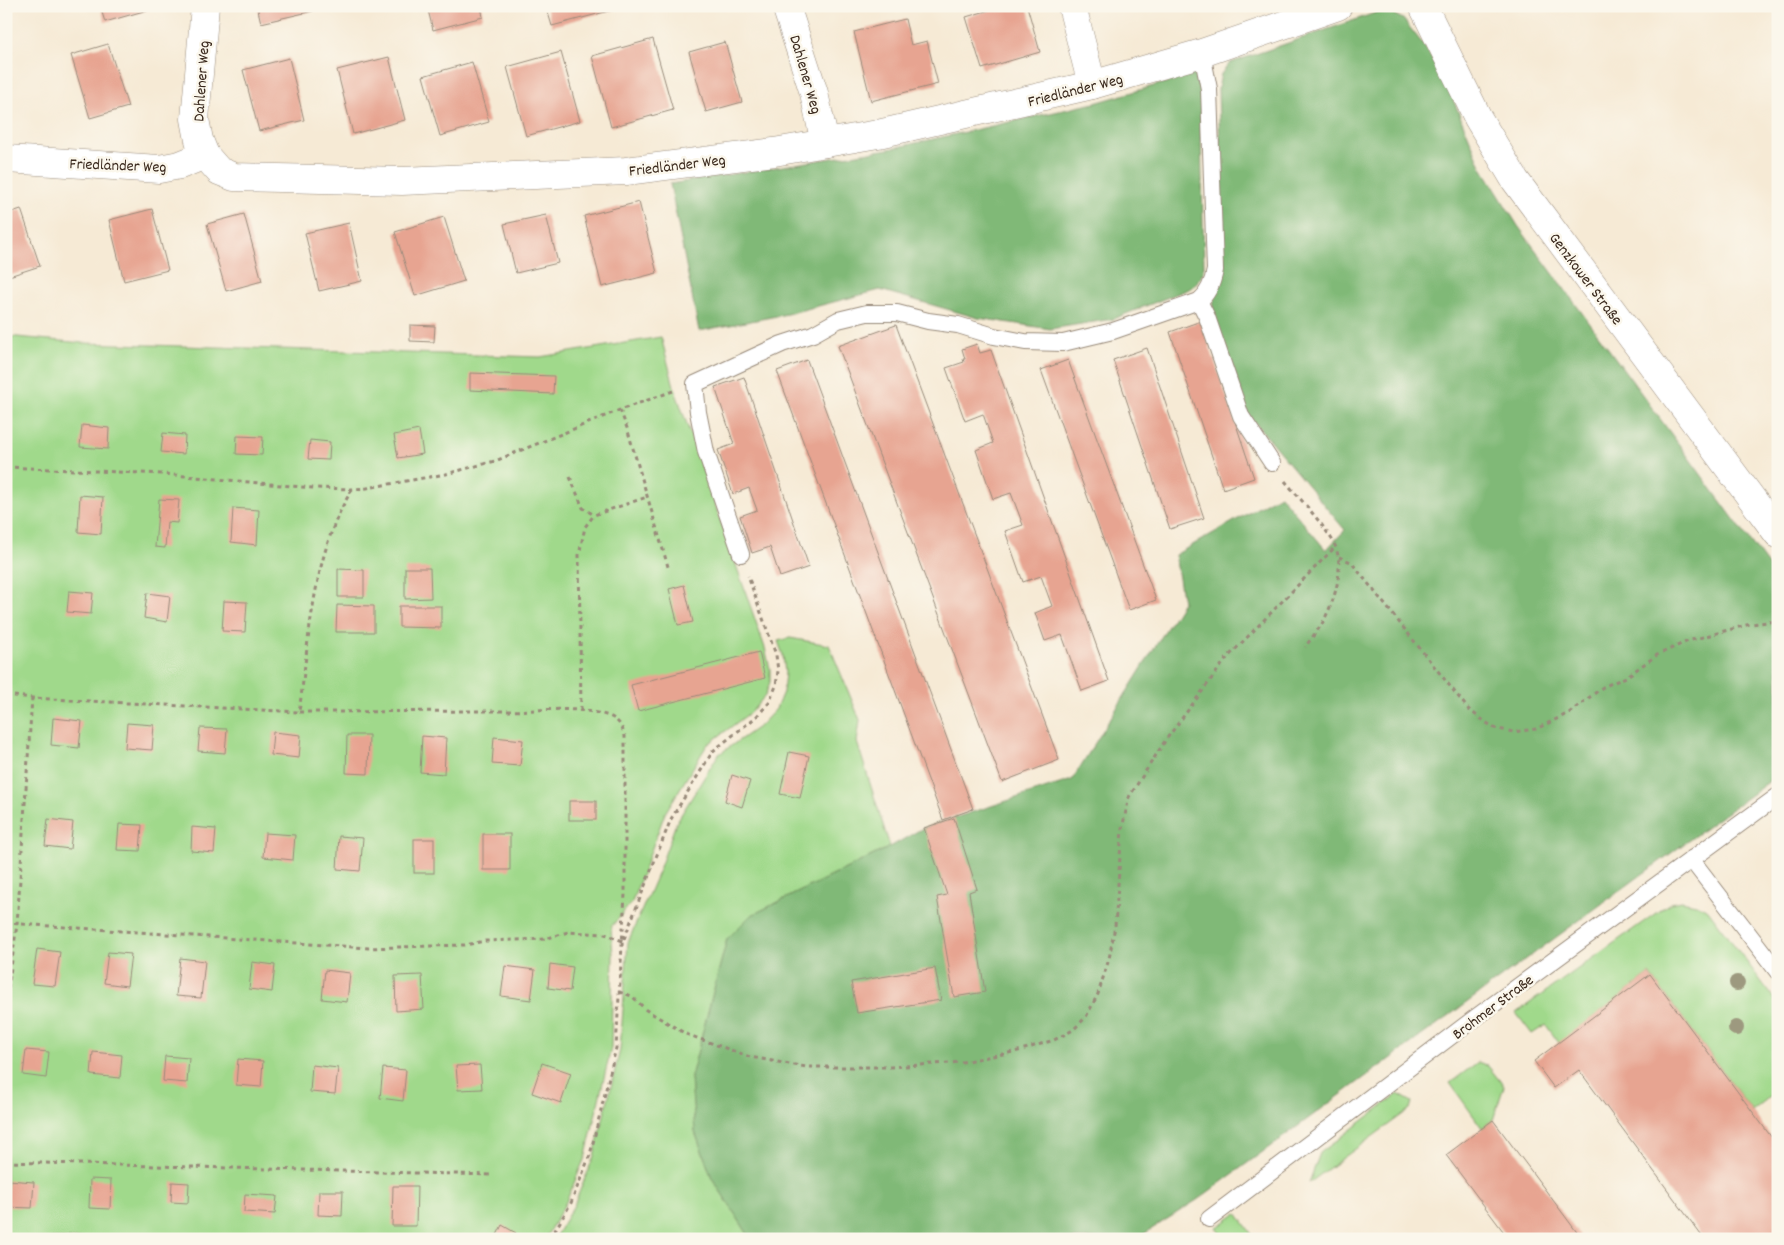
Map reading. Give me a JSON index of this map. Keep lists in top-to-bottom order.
{
  "streets": {
    "street": ["Dahlener Weg", "Friedländer Weg", "Genzkower Straße"],
    "lane": ["Brohmer Straße"]
  },
  "crossings": [
    ["Dahlener Weg", "Friedländer Weg"]
  ]
}
